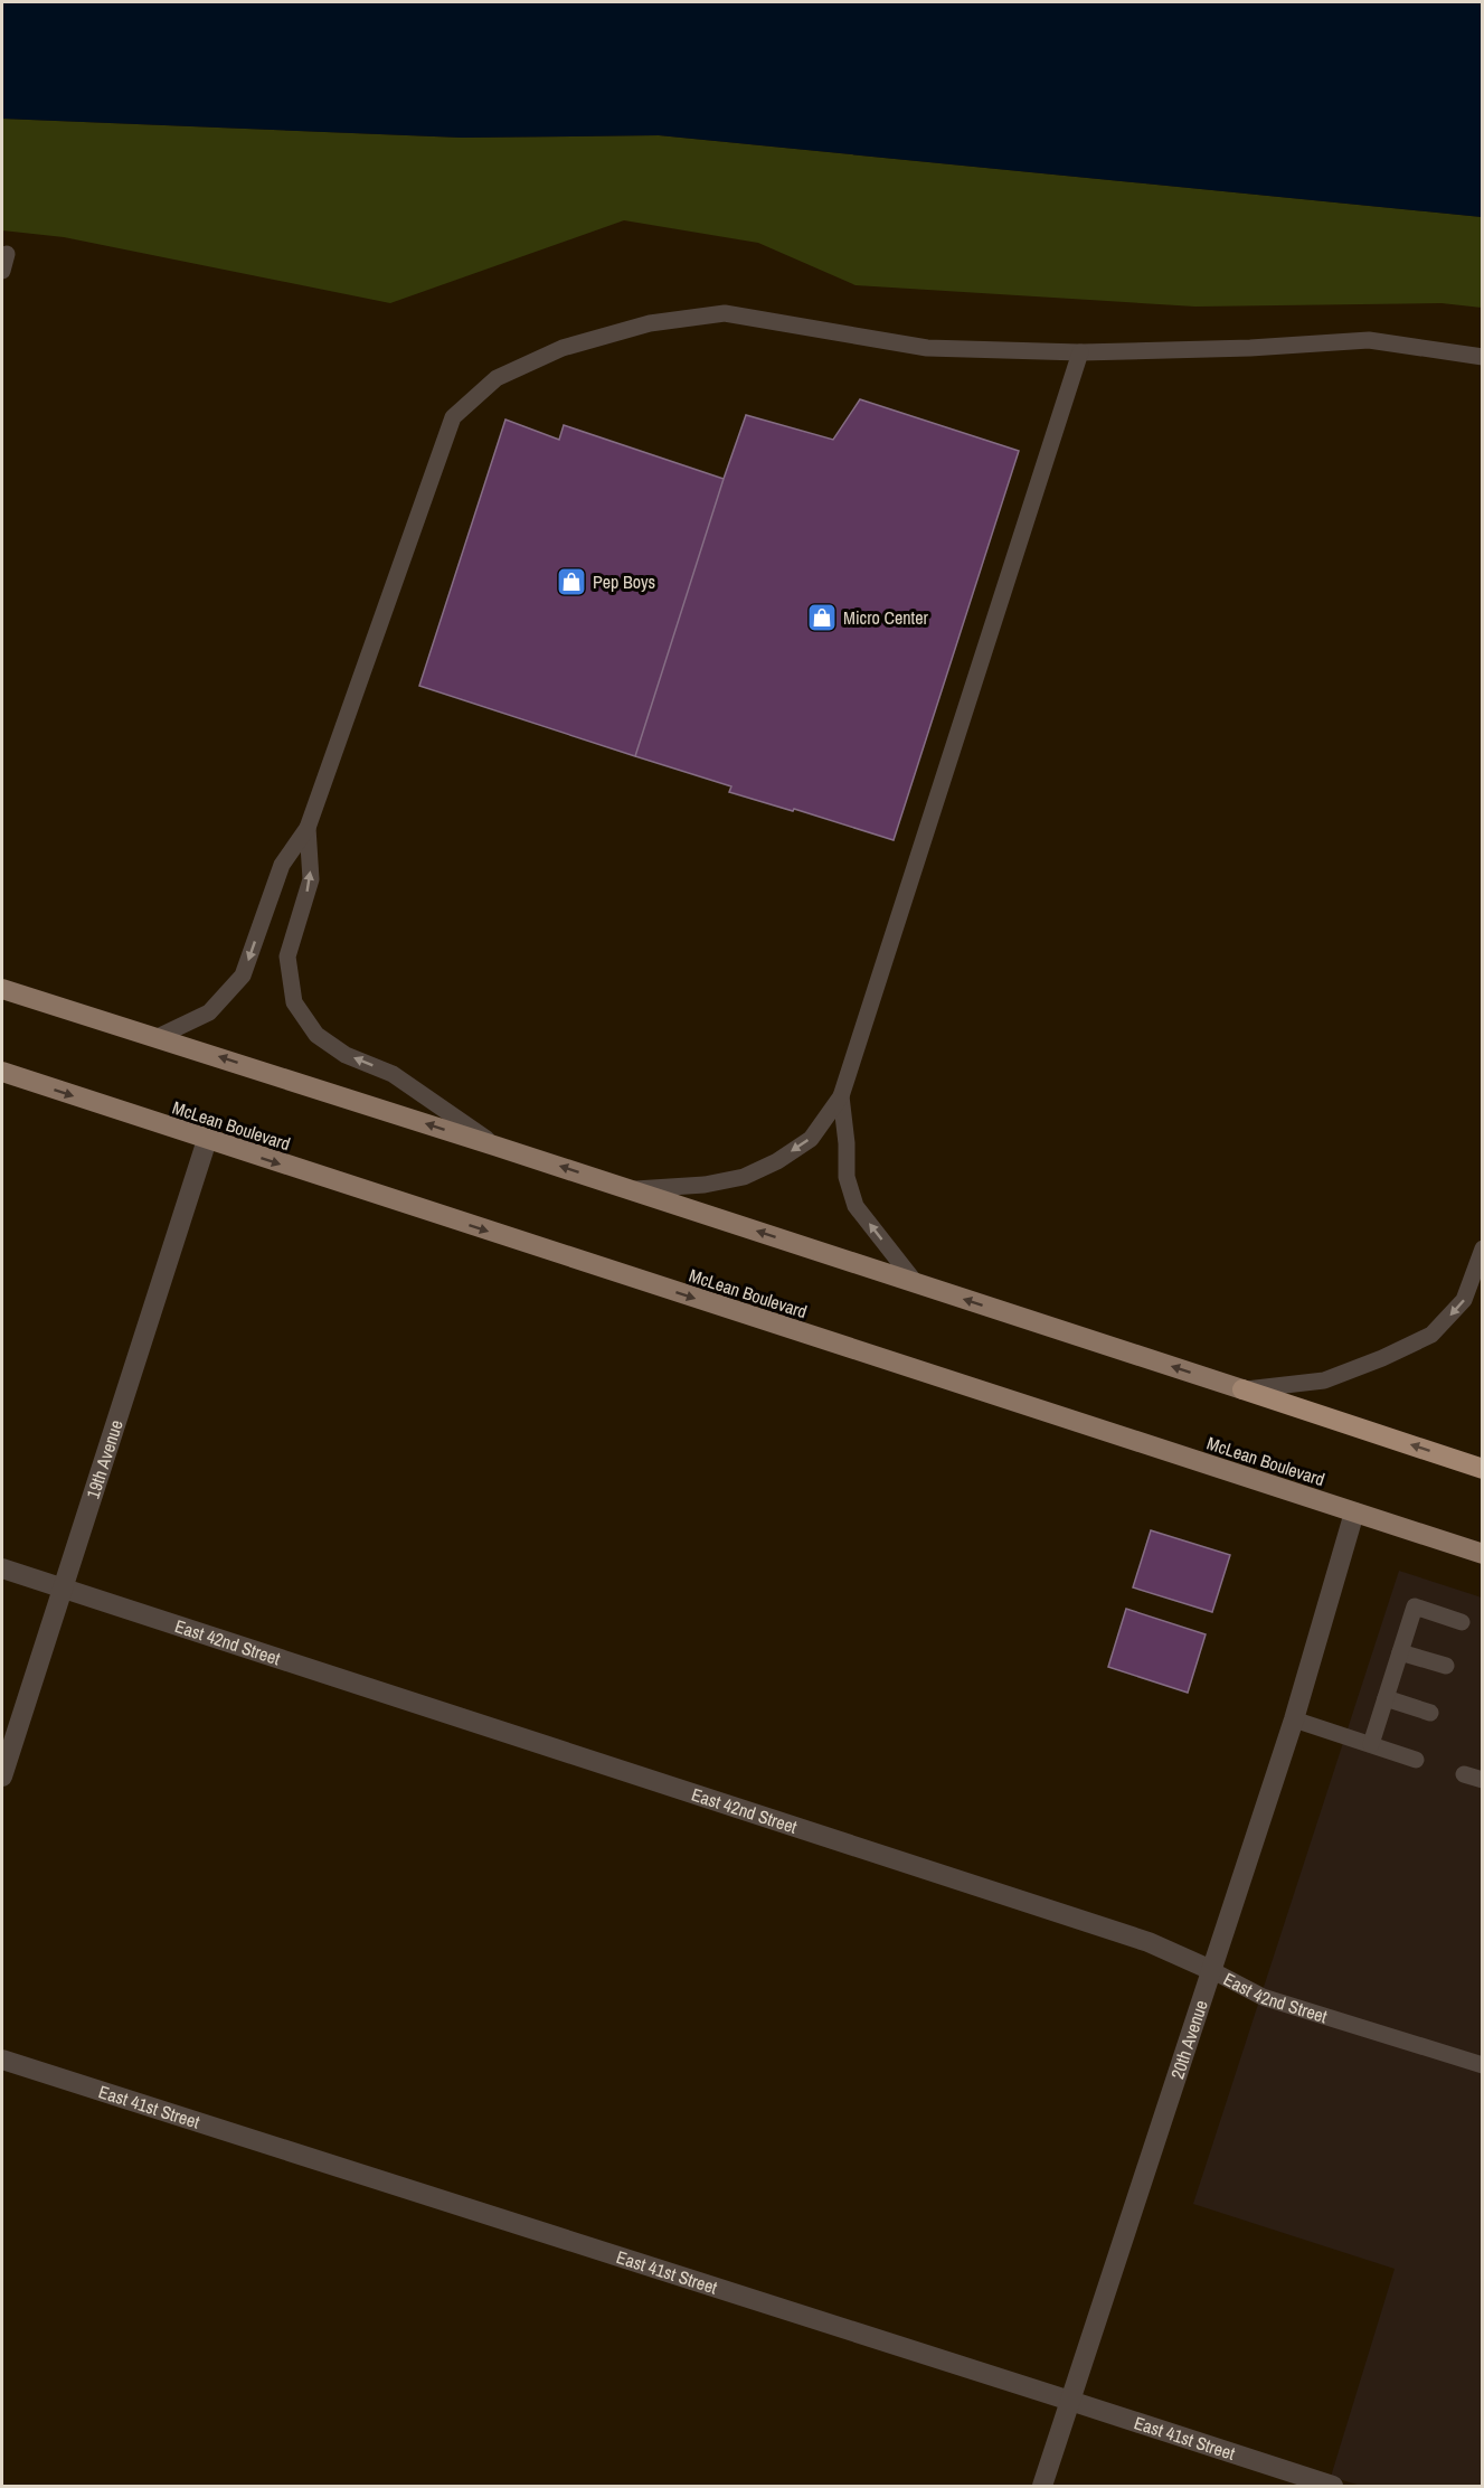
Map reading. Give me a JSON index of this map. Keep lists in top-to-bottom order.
{
  "streets": {
    "main road": ["McLean Boulevard"],
    "street": [
      "19th Avenue",
      "East 42nd Street",
      "20th Avenue",
      "East 41st Street"
    ]
  },
  "crossings": [
    ["McLean Boulevard", "19th Avenue"],
    ["McLean Boulevard", "20th Avenue"],
    ["19th Avenue", "East 42nd Street"],
    ["East 42nd Street", "20th Avenue"],
    ["20th Avenue", "East 41st Street"]
  ],
  "places": {
    "shop": ["Pep Boys", "Micro Center"]
  }
}
